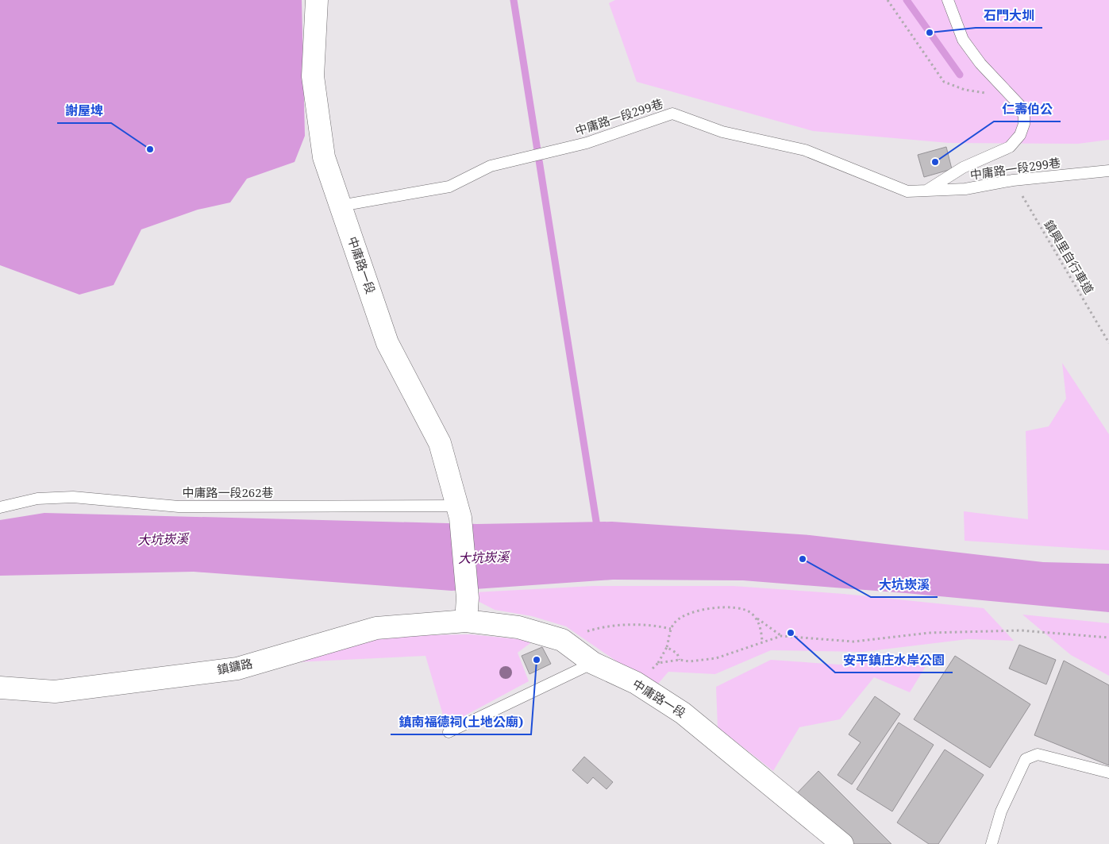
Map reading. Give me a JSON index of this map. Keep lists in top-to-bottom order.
{
  "streets": {
    "street": ["中庸路一段", "鎮鏞路"],
    "lane": ["中庸路一段299巷", "中庸路一段262巷"],
    "path": ["鎮興里自行車道"]
  },
  "crossings": [
    ["中庸路一段299巷", "鎮興里自行車道"],
    ["中庸路一段299巷", "中庸路一段"],
    ["中庸路一段", "中庸路一段262巷"],
    ["中庸路一段", "鎮鏞路"]
  ],
  "water": ["大坑崁溪"],
  "places": [
    "石門大圳",
    "謝屋埤",
    "仁壽伯公",
    "大坑崁溪",
    "安平鎮庄水岸公園",
    "鎮南福德祠(土地公廟)"
  ]
}
